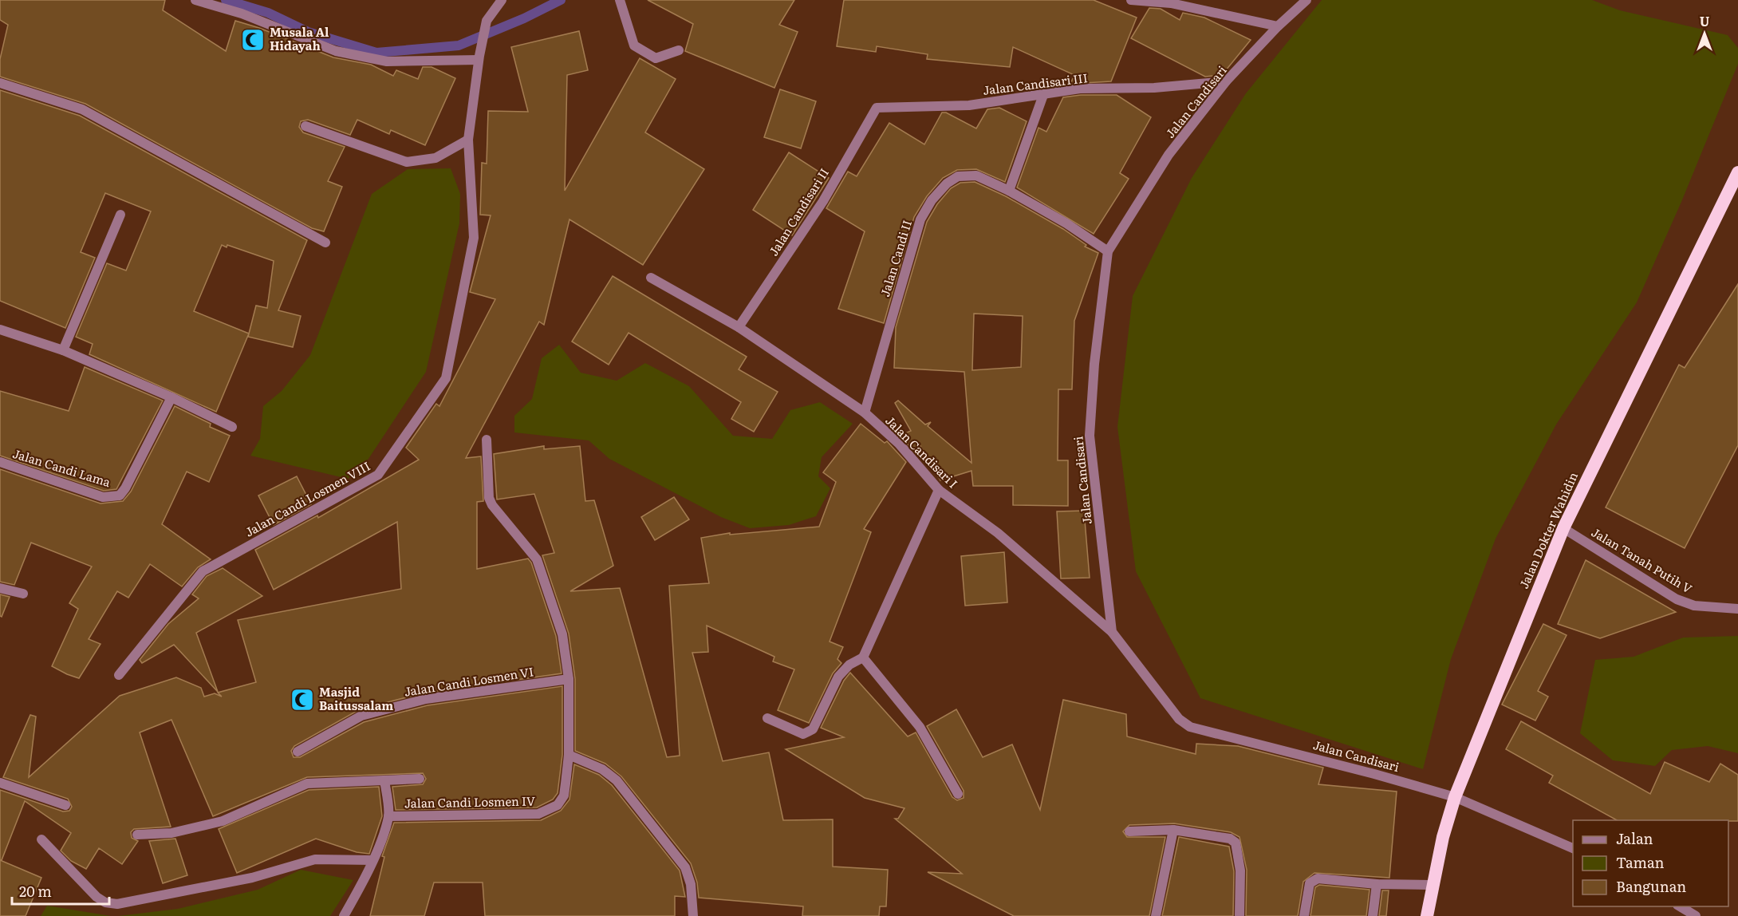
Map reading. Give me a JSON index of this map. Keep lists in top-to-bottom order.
{
  "streets": {
    "highway": ["Jalan Dokter Wahidin"],
    "street": [
      "Jalan Candisari III",
      "Jalan Candisari",
      "Jalan Candisari II",
      "Jalan Candi II",
      "Jalan Candisari I",
      "Jalan Candi Lama",
      "Jalan Candi Losmen VIII",
      "Jalan Tanah Putih V",
      "Jalan Candi Losmen VI",
      "Jalan Candi Losmen IV"
    ]
  },
  "crossings": [
    ["Jalan Candisari III", "Jalan Candisari"],
    ["Jalan Candisari III", "Jalan Candisari II"],
    ["Jalan Candisari", "Jalan Candi II"],
    ["Jalan Candisari", "Jalan Candisari I"],
    ["Jalan Candisari", "Jalan Dokter Wahidin"],
    ["Jalan Candisari II", "Jalan Candisari I"],
    ["Jalan Candi II", "Jalan Candisari I"],
    ["Jalan Dokter Wahidin", "Jalan Tanah Putih V"]
  ],
  "places": {
    "mosque": ["Musala Al Hidayah", "Masjid Baitussalam"]
  },
  "legend": ["Jalan", "Taman", "Bangunan"],
  "scale_bar": "20 m",
  "north": "top"
}
